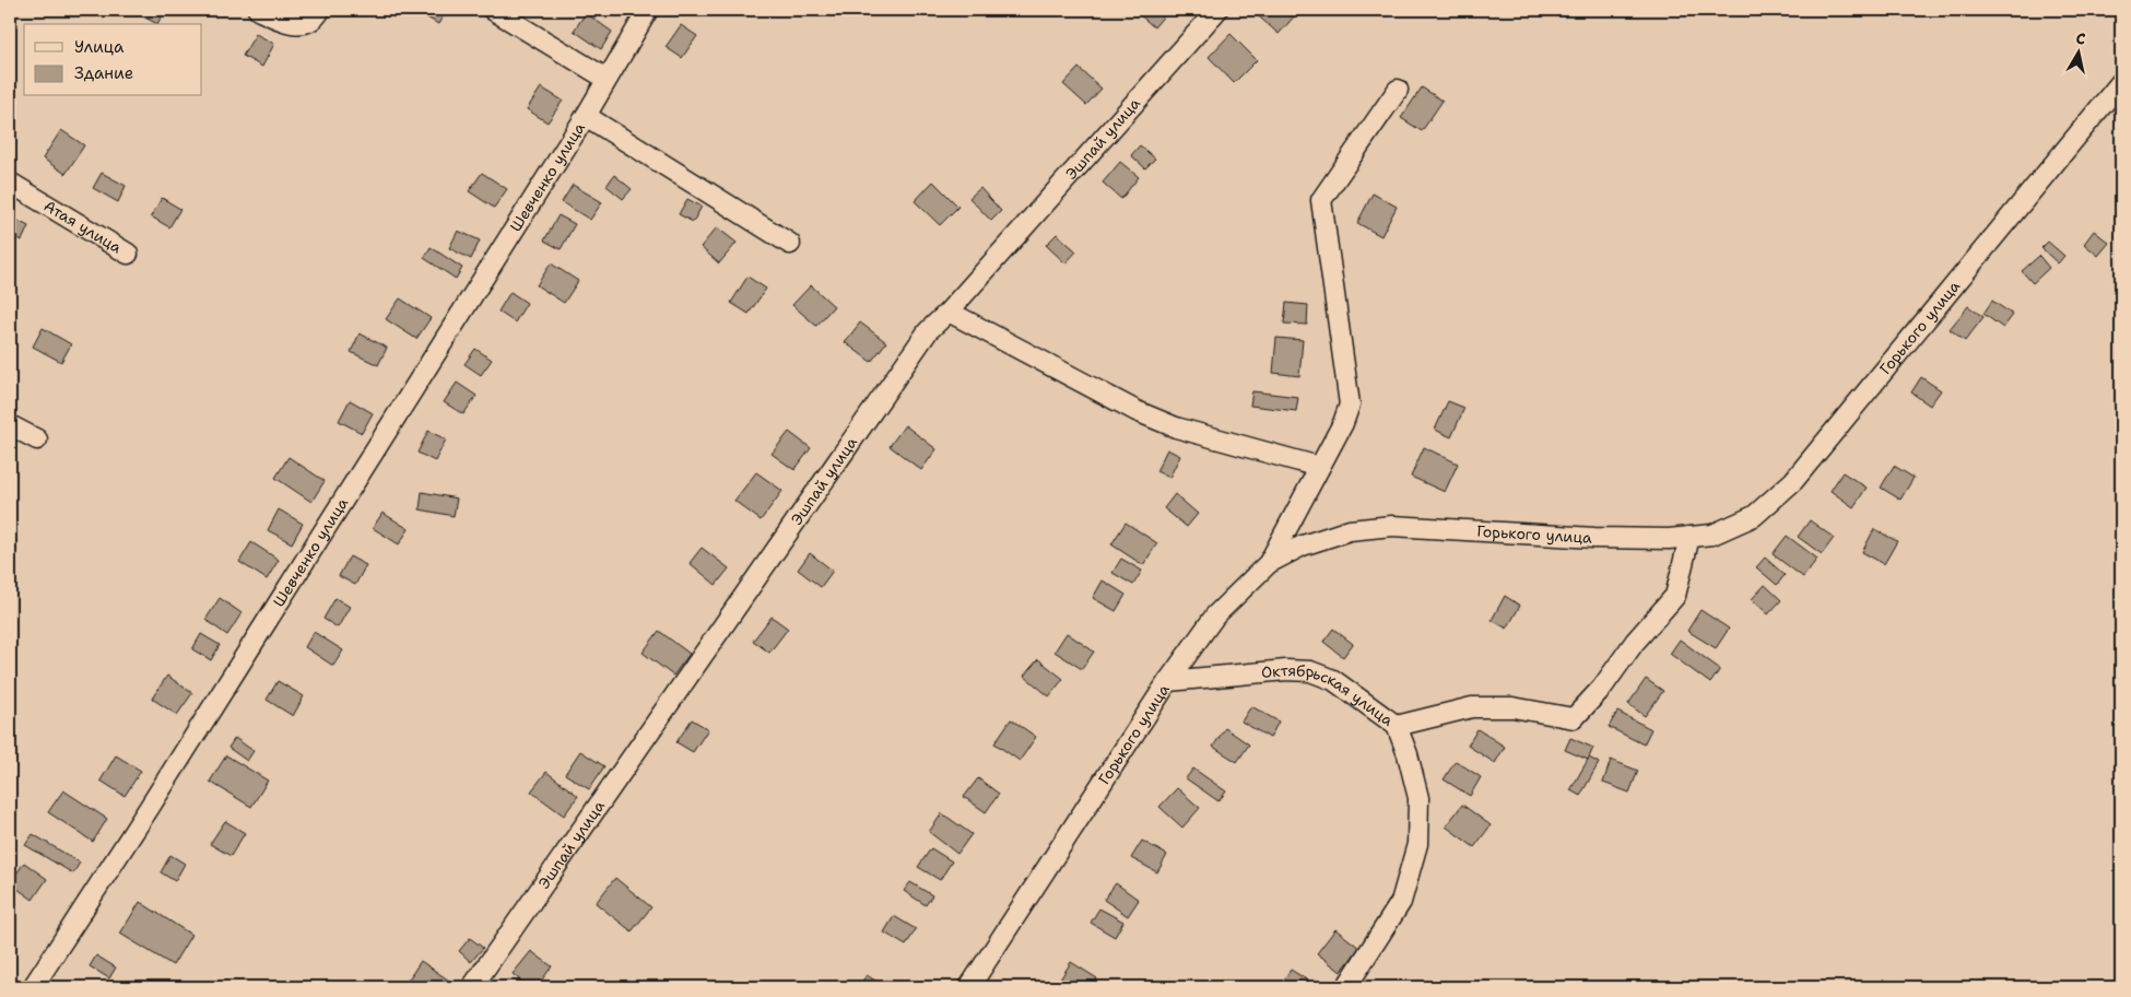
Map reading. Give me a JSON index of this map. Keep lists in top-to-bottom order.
{
  "streets": {
    "street": [
      "Эшпай улица",
      "Шевченко улица",
      "Атая улица",
      "Горького улица",
      "Октябрьская улица"
    ]
  },
  "crossings": [
    ["Горького улица", "Октябрьская улица"]
  ],
  "legend": ["Улица", "Здание"],
  "north": "top"
}
